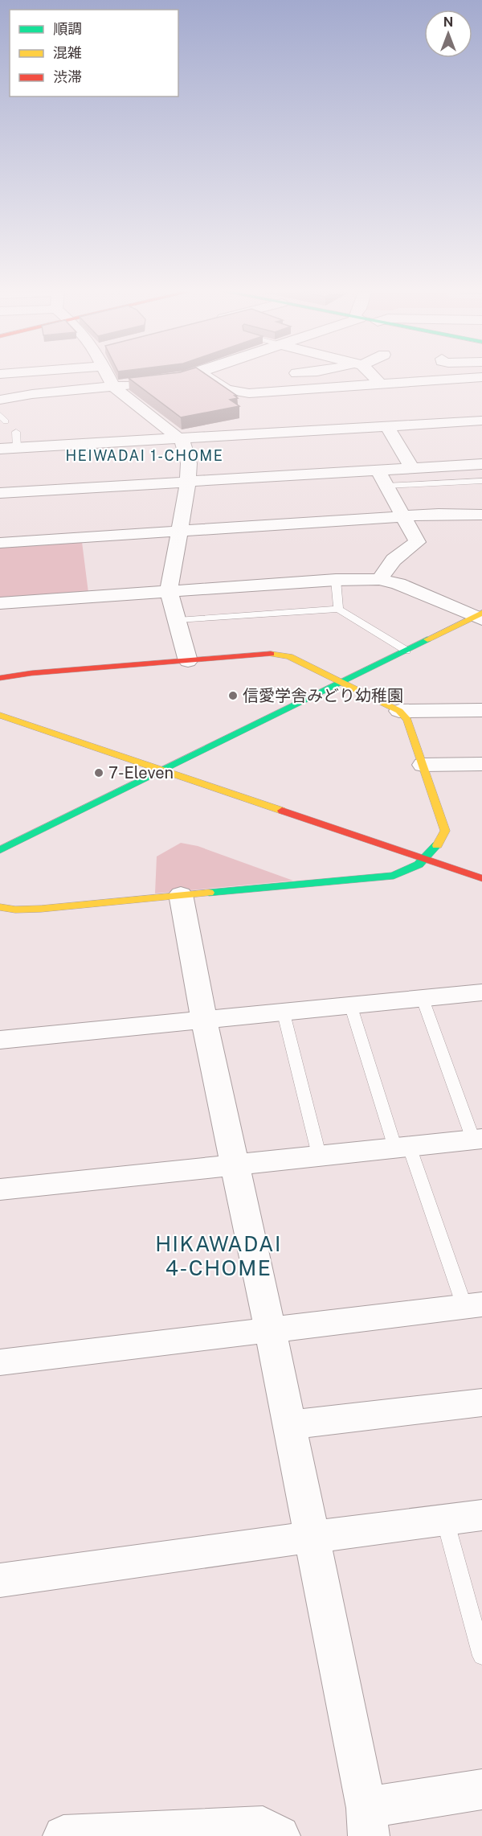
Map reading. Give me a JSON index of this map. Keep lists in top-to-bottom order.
{
  "districts": ["HEIWADAI 1-CHOME", "HIKAWADAI 4-CHOME"],
  "places": ["信愛学舎みどり幼稚園", "7-Eleven"],
  "legend": ["順調", "混雑", "渋滞"],
  "north": "top"
}
